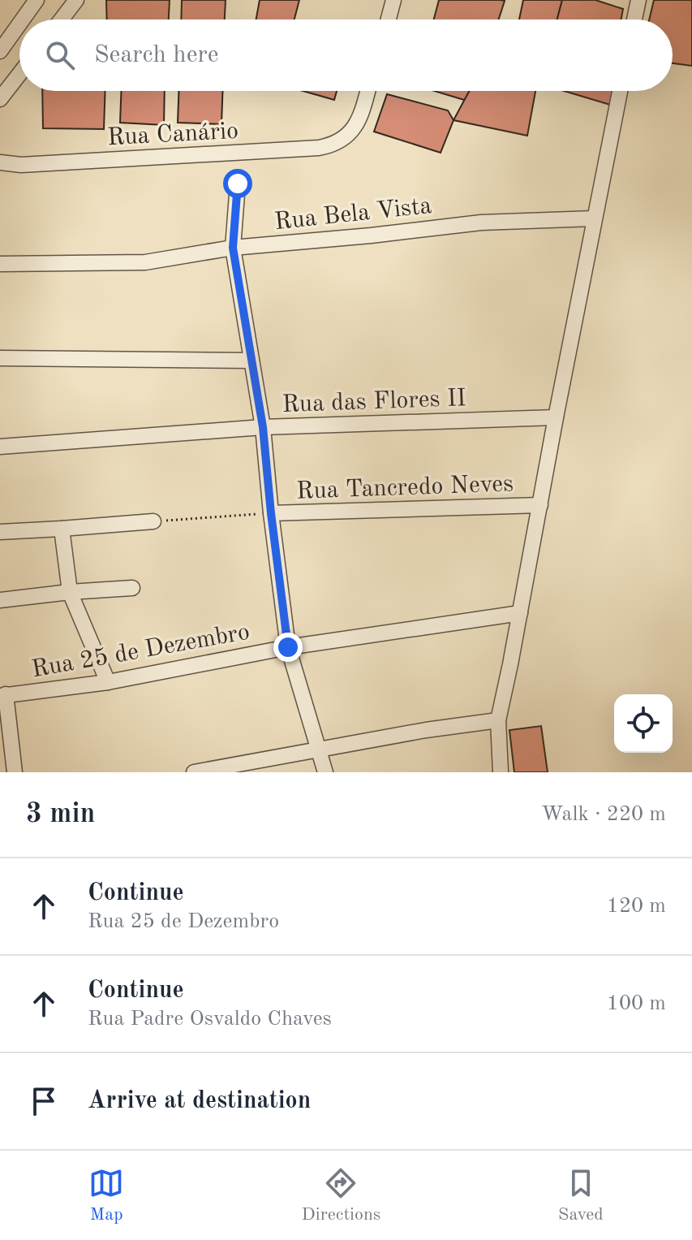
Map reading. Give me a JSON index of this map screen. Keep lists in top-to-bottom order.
{
  "streets": {
    "street": [
      "Rua Canário",
      "Rua Bela Vista",
      "Rua das Flores II",
      "Rua Tancredo Neves",
      "Rua 25 de Dezembro"
    ]
  },
  "page": {
    "search": "Search here",
    "heading": ["3 min", "Walk · 220 m"],
    "list": [
      ["Continue", "Rua 25 de Dezembro", "120 m"],
      ["Continue", "Rua Padre Osvaldo Chaves", "100 m"],
      "Arrive at destination"
    ],
    "nav": ["Map", "Directions", "Saved"]
  }
}
